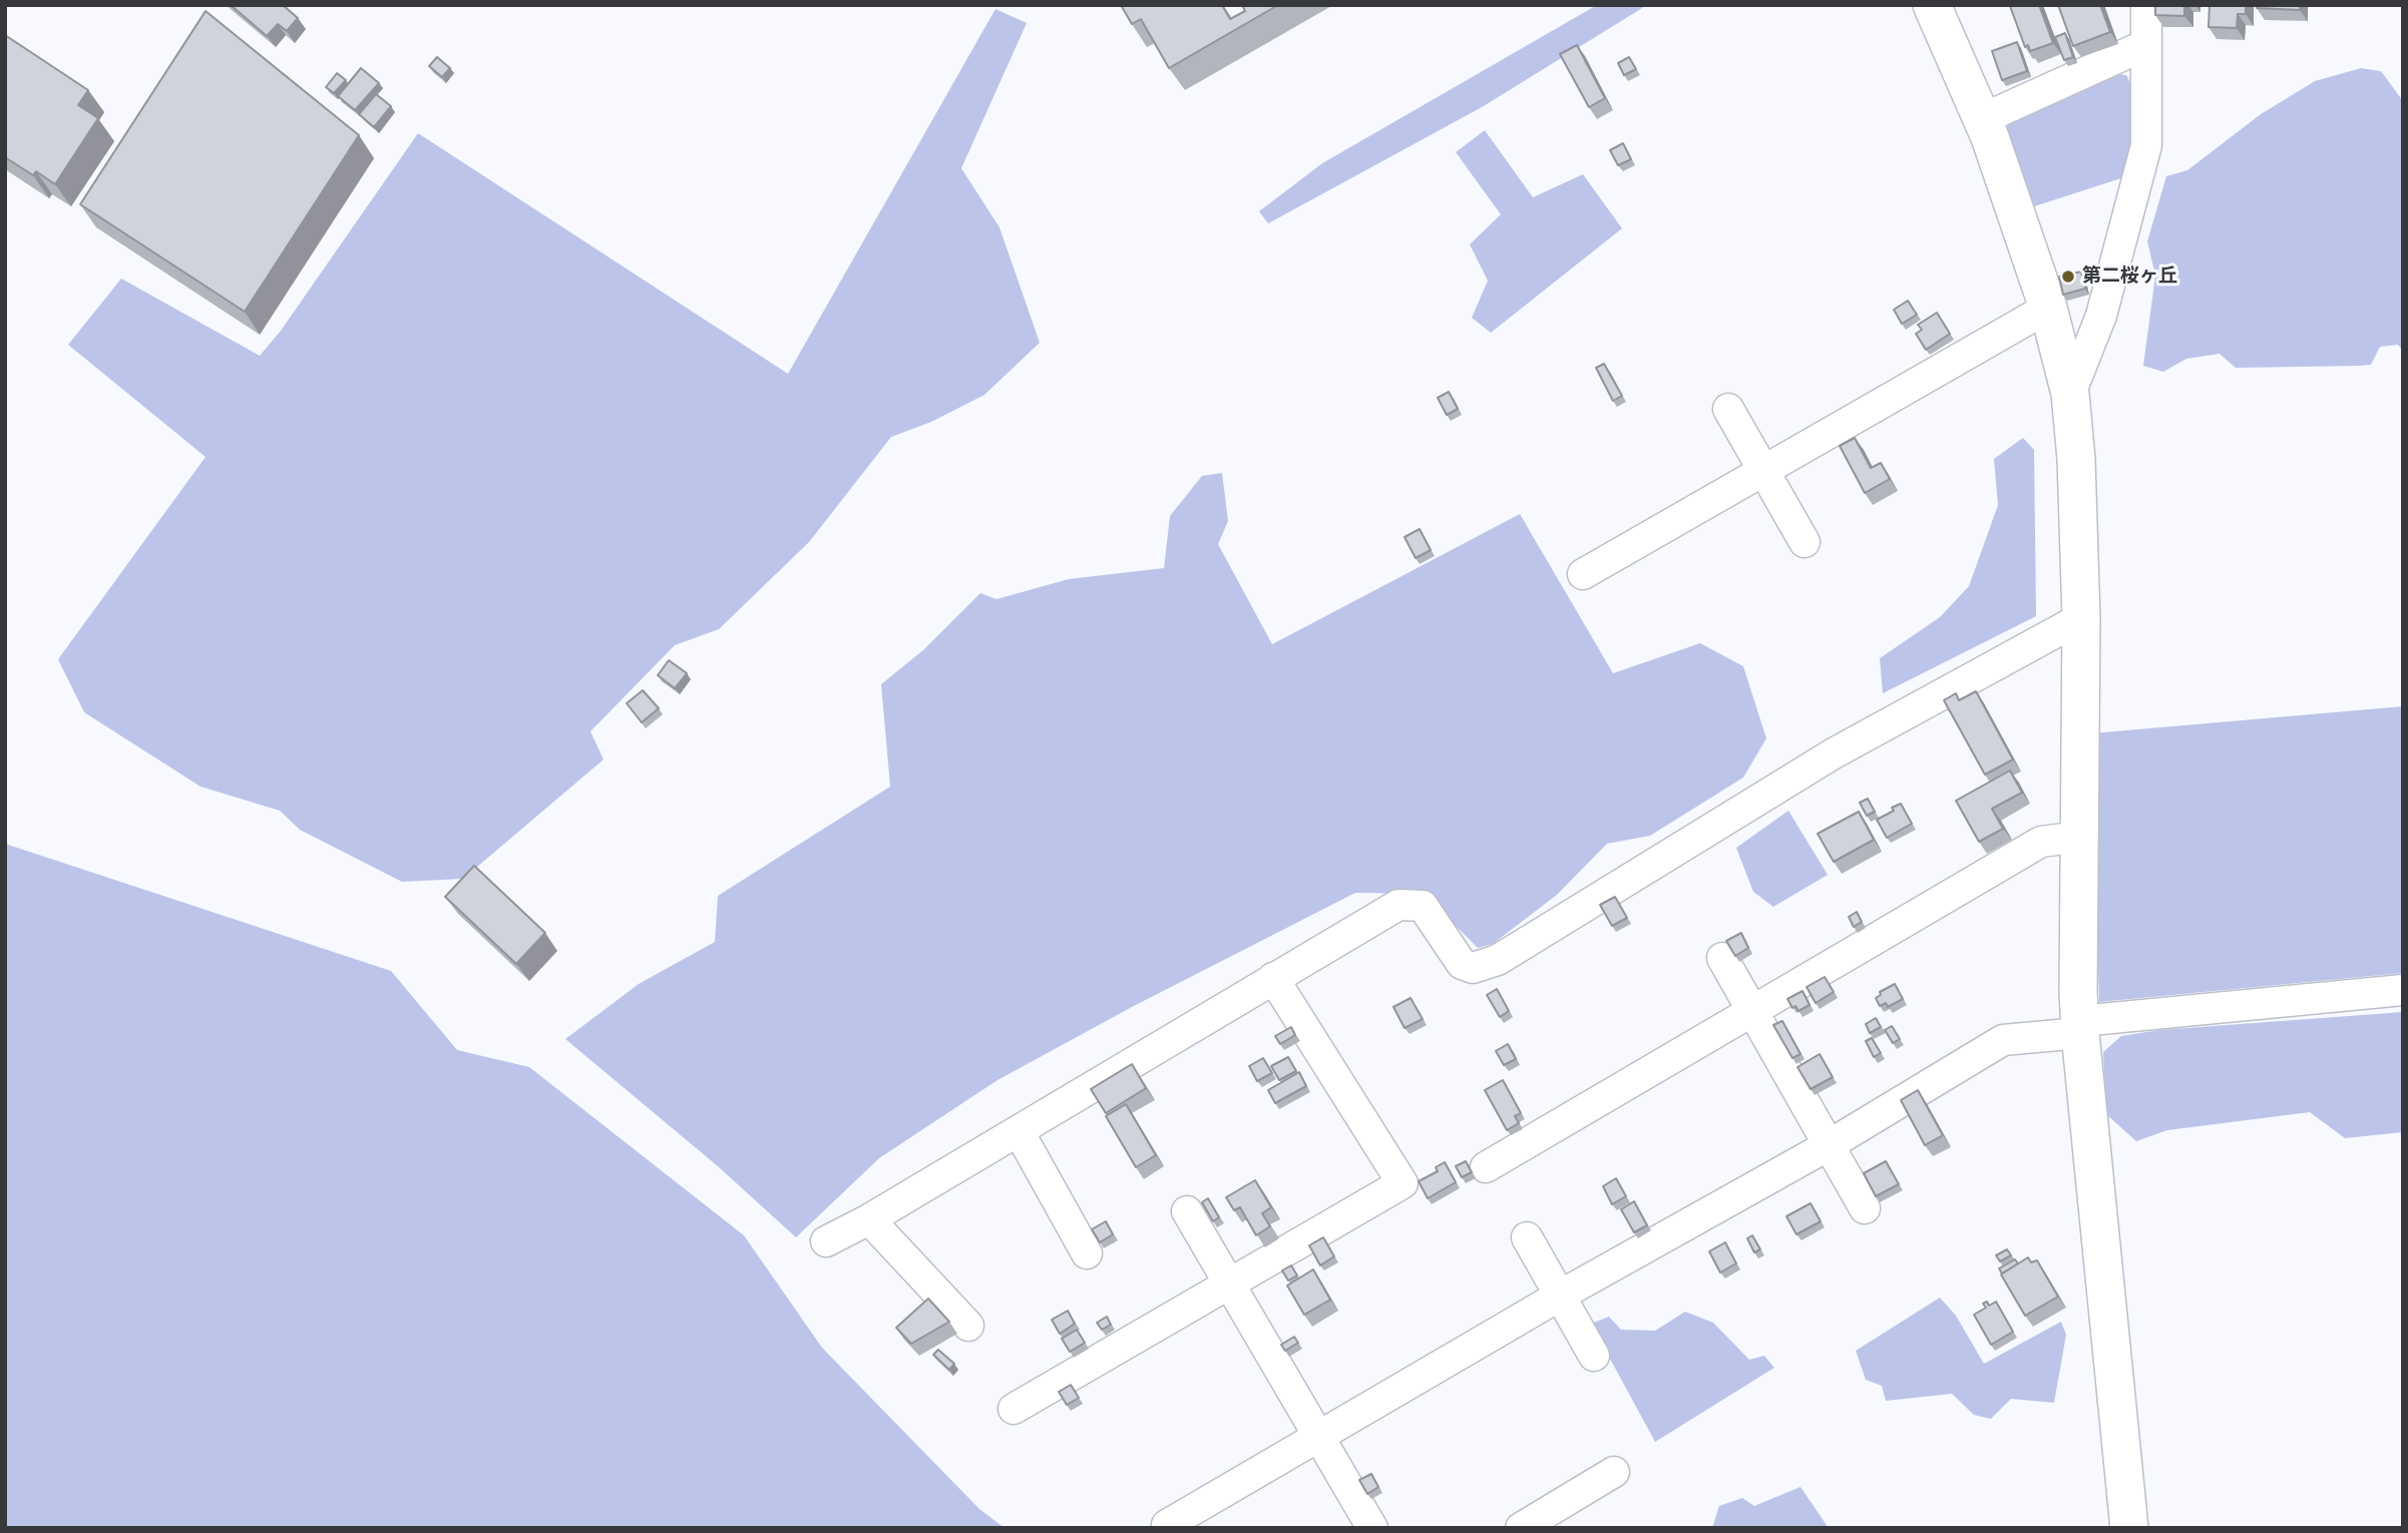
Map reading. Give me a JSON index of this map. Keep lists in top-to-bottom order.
{
  "places": ["第二桜ヶ丘"]
}
